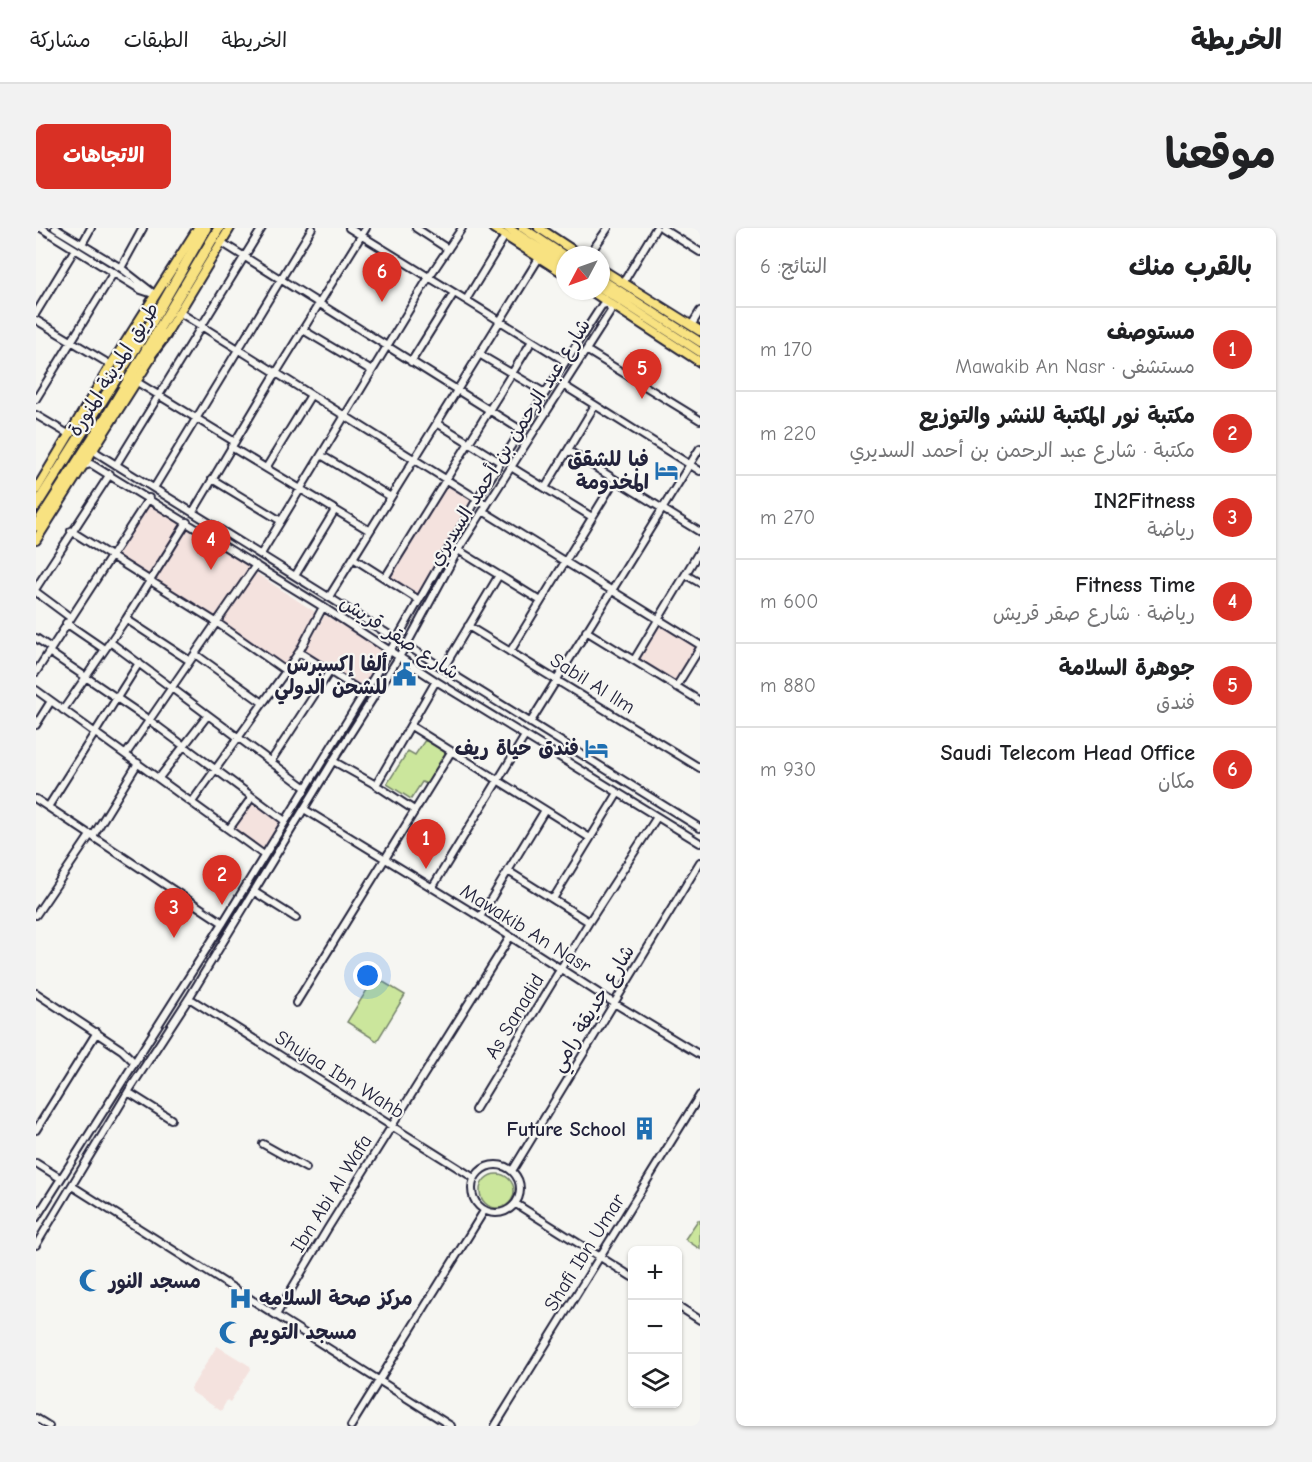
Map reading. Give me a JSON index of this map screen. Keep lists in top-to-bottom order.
{
  "streets": {
    "highway": ["طريق المدينة المنورة"],
    "street": [
      "شارع عبد الرحمن بن أحمد السديري",
      "شارع صقر قريش",
      "Sabil Al llm",
      "Mawakib An Nasr",
      "شارع حديقة رامي",
      "As Sanadid",
      "Shujaa Ibn Wahb",
      "Ibn Abi Al Wafa",
      "Shafi Ibn Umar"
    ]
  },
  "crossings": [
    ["شارع عبد الرحمن بن أحمد السديري", "شارع صقر قريش"],
    ["شارع عبد الرحمن بن أحمد السديري", "Mawakib An Nasr"],
    ["شارع عبد الرحمن بن أحمد السديري", "Shujaa Ibn Wahb"],
    ["شارع صقر قريش", "As Sanadid"],
    ["Mawakib An Nasr", "شارع حديقة رامي"],
    ["Mawakib An Nasr", "As Sanadid"],
    ["Mawakib An Nasr", "Ibn Abi Al Wafa"],
    ["شارع حديقة رامي", "Shujaa Ibn Wahb"],
    ["Shujaa Ibn Wahb", "Ibn Abi Al Wafa"]
  ],
  "places": {
    "hotel": ["فبا للشقق المخدومة", "فندق حياة ريف"],
    "public building": ["ألفا إكسبرس للشحن الدولي"],
    "building": ["Future School"],
    "mosque": ["مسجد النور", "مسجد التويم"],
    "hospital": ["مركز صحة السلامه"]
  },
  "north": "bottom left",
  "page": {
    "header": "الخريطة",
    "nav": ["الخريطة", "الطبقات", "مشاركة"],
    "title": "موقعنا",
    "buttons": "الاتجاهات",
    "heading": ["بالقرب منك", "النتائج: 6"],
    "pins": [
      "6",
      "5",
      "4",
      "1",
      "2",
      "3"
    ],
    "list": [
      {
        "mark": "1",
        "name": "مستوصف",
        "note": "مستشفى · Mawakib An Nasr",
        "value": "170 m"
      },
      {
        "mark": "2",
        "name": "مكتبة نور المكتبة للنشر والتوزيع",
        "note": "مكتبة · شارع عبد الرحمن بن أحمد السديري",
        "value": "220 m"
      },
      {
        "mark": "3",
        "name": "IN2Fitness",
        "note": "رياضة",
        "value": "270 m"
      },
      {
        "mark": "4",
        "name": "Fitness Time",
        "note": "رياضة · شارع صقر قريش",
        "value": "600 m"
      },
      {
        "mark": "5",
        "name": "جوهرة السلامة",
        "note": "فندق",
        "value": "880 m"
      },
      {
        "mark": "6",
        "name": "Saudi Telecom Head Office",
        "note": "مكان",
        "value": "930 m"
      }
    ],
    "map_buttons": ["+", "−"]
  }
}
